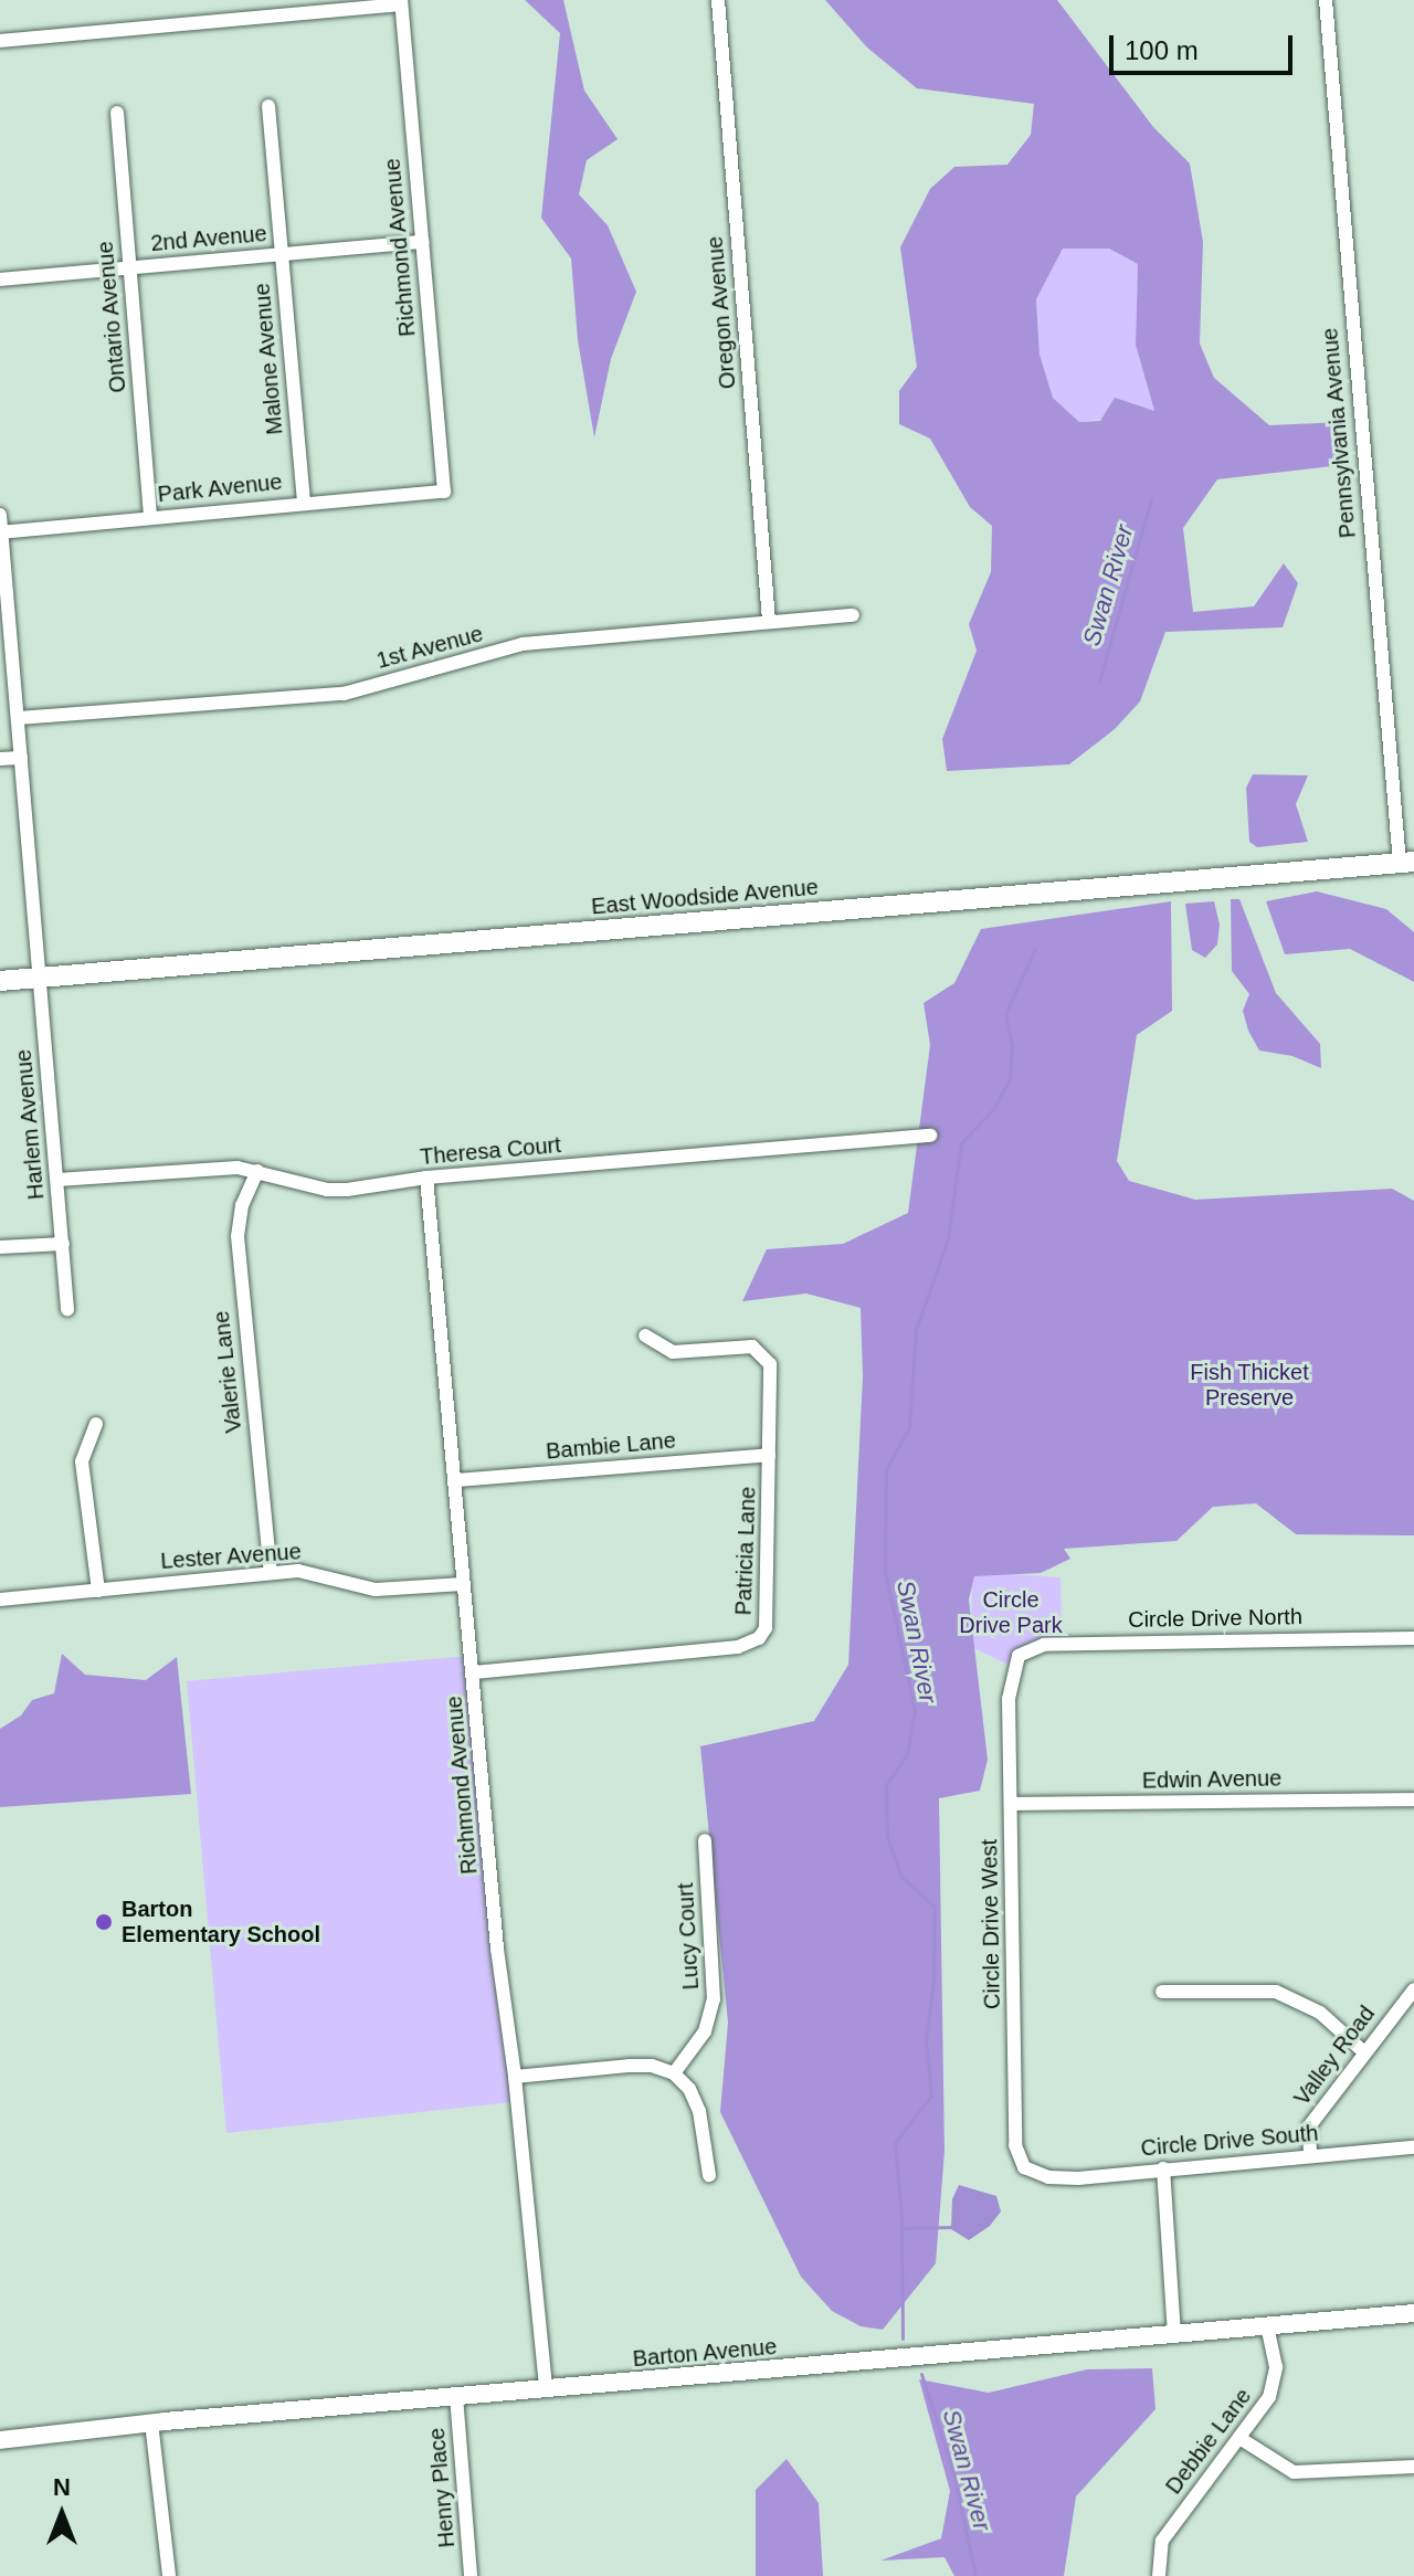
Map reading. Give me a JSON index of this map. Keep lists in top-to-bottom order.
{
  "streets": {
    "main road": ["East Woodside Avenue"],
    "street": [
      "2nd Avenue",
      "Richmond Avenue",
      "Oregon Avenue",
      "Ontario Avenue",
      "Malone Avenue",
      "Pennsylvania Avenue",
      "Park Avenue",
      "1st Avenue",
      "Harlem Avenue",
      "Theresa Court",
      "Valerie Lane",
      "Bambie Lane",
      "Patricia Lane",
      "Lester Avenue",
      "Circle Drive North",
      "Edwin Avenue",
      "Circle Drive West",
      "Lucy Court",
      "Valley Road",
      "Circle Drive South",
      "Barton Avenue",
      "Debbie Lane",
      "Henry Place"
    ]
  },
  "crossings": [
    ["2nd Avenue", "Richmond Avenue"],
    ["2nd Avenue", "Ontario Avenue"],
    ["2nd Avenue", "Malone Avenue"],
    ["Richmond Avenue", "Park Avenue"],
    ["Richmond Avenue", "Theresa Court"],
    ["Richmond Avenue", "Bambie Lane"],
    ["Richmond Avenue", "Patricia Lane"],
    ["Richmond Avenue", "Lester Avenue"],
    ["Richmond Avenue", "Barton Avenue"],
    ["Oregon Avenue", "1st Avenue"],
    ["Ontario Avenue", "Park Avenue"],
    ["Malone Avenue", "Park Avenue"],
    ["Pennsylvania Avenue", "East Woodside Avenue"],
    ["Park Avenue", "Harlem Avenue"],
    ["1st Avenue", "Harlem Avenue"],
    ["East Woodside Avenue", "Harlem Avenue"],
    ["Harlem Avenue", "Theresa Court"],
    ["Theresa Court", "Valerie Lane"],
    ["Valerie Lane", "Lester Avenue"],
    ["Bambie Lane", "Patricia Lane"],
    ["Circle Drive North", "Circle Drive West"],
    ["Edwin Avenue", "Circle Drive West"],
    ["Circle Drive West", "Circle Drive South"],
    ["Valley Road", "Circle Drive South"],
    ["Barton Avenue", "Debbie Lane"],
    ["Barton Avenue", "Henry Place"]
  ],
  "water": ["Swan River"],
  "parks": ["Fish Thicket Preserve", "Circle Drive Park"],
  "places": ["Barton Elementary School"],
  "scale_bar": "100 m",
  "north": "top"
}
